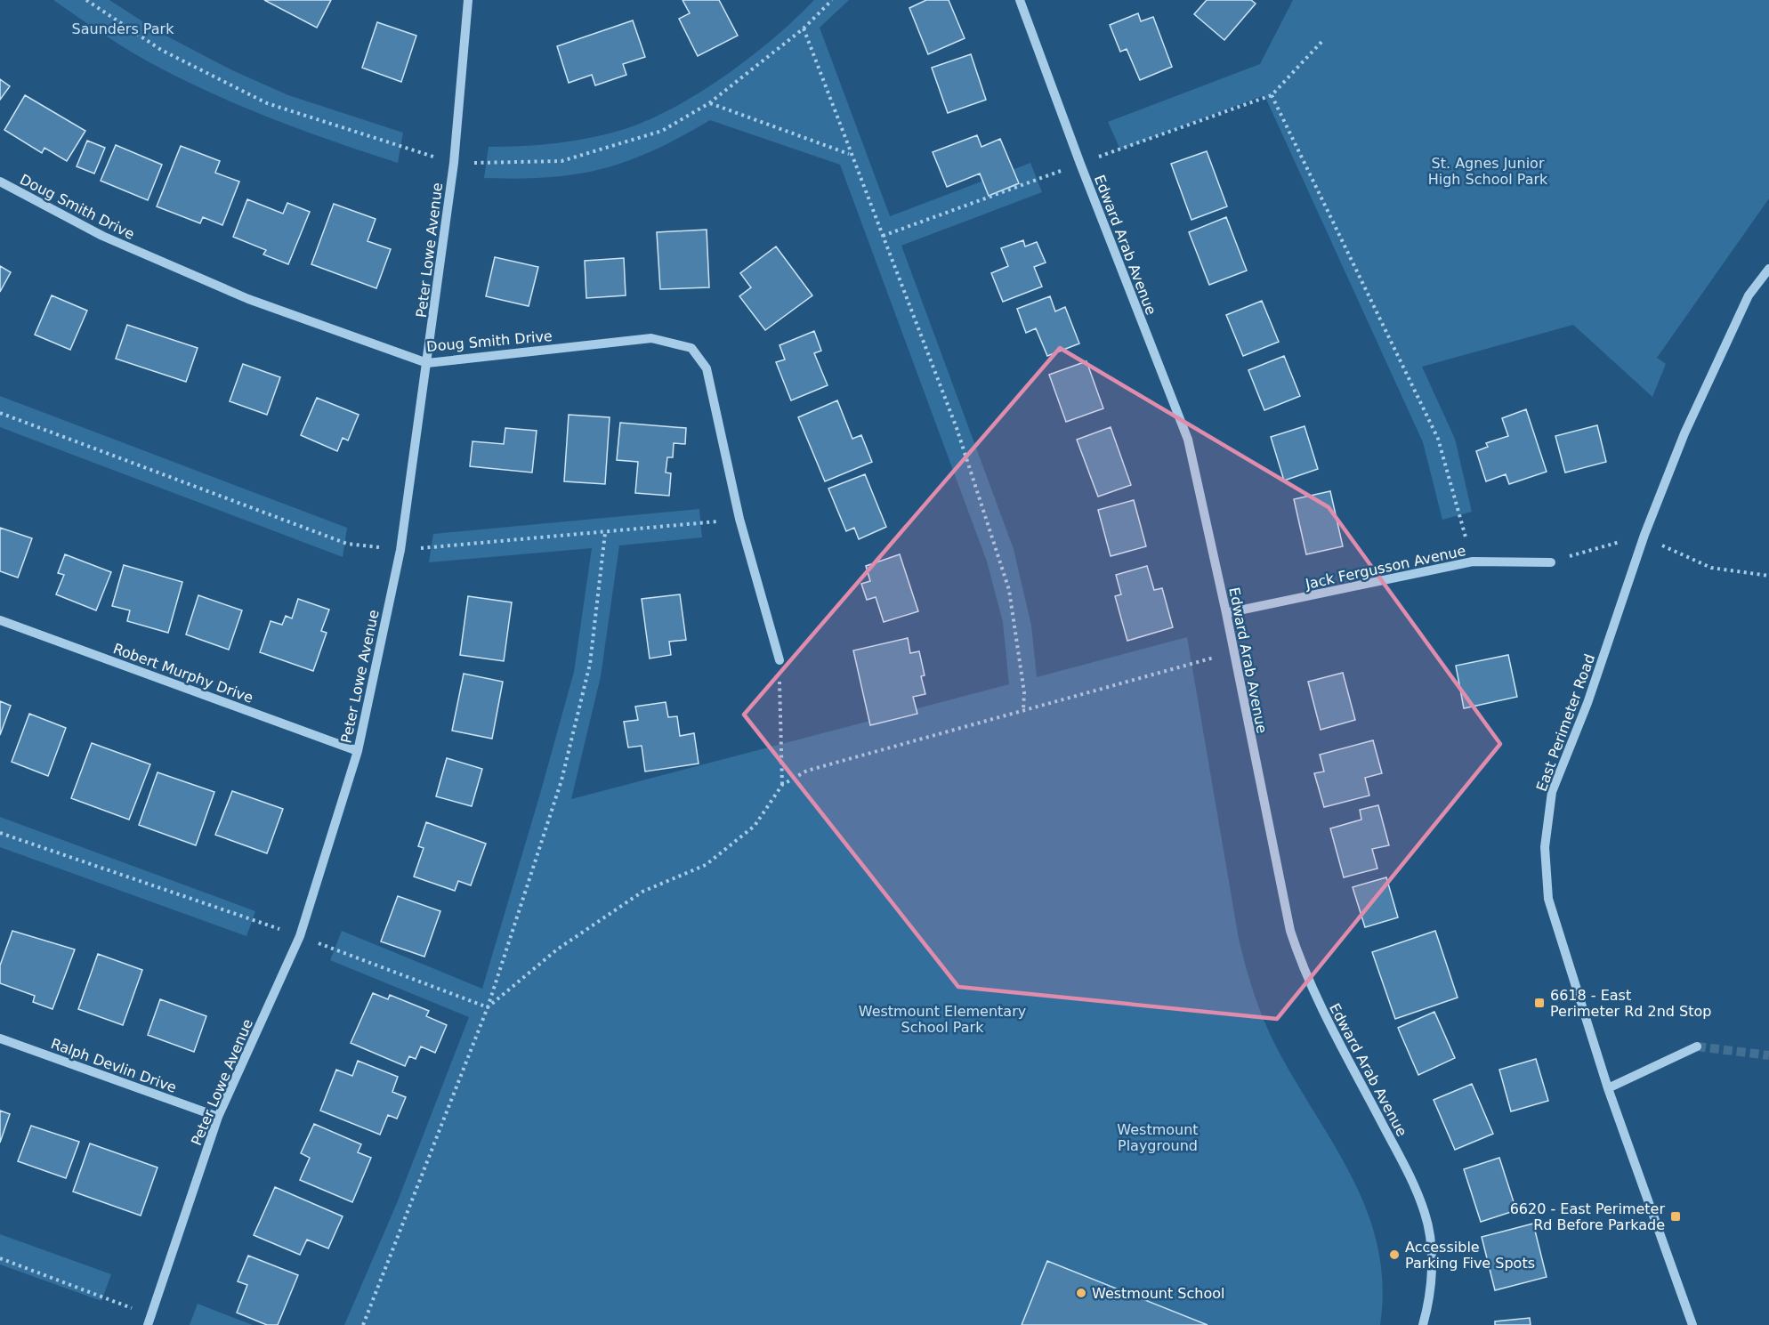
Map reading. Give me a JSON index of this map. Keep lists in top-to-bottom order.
{
  "streets": {
    "street": [
      "Doug Smith Drive",
      "Edward Arab Avenue",
      "Peter Lowe Avenue",
      "Jack Fergusson Avenue",
      "Robert Murphy Drive",
      "East Perimeter Road",
      "Ralph Devlin Drive"
    ]
  },
  "crossings": [
    ["Doug Smith Drive", "Peter Lowe Avenue"],
    ["Edward Arab Avenue", "Jack Fergusson Avenue"],
    ["Peter Lowe Avenue", "Robert Murphy Drive"],
    ["Peter Lowe Avenue", "Ralph Devlin Drive"]
  ],
  "parks": [
    "Saunders Park",
    "St. Agnes Junior High School Park",
    "Westmount Elementary School Park",
    "Westmount Playground"
  ],
  "places": {
    "transit": ["6618 - East Perimeter Rd 2nd Stop", "6620 - East Perimeter Rd Before Parkade"],
    "other": ["Accessible Parking Five Spots", "Westmount School"]
  }
}
